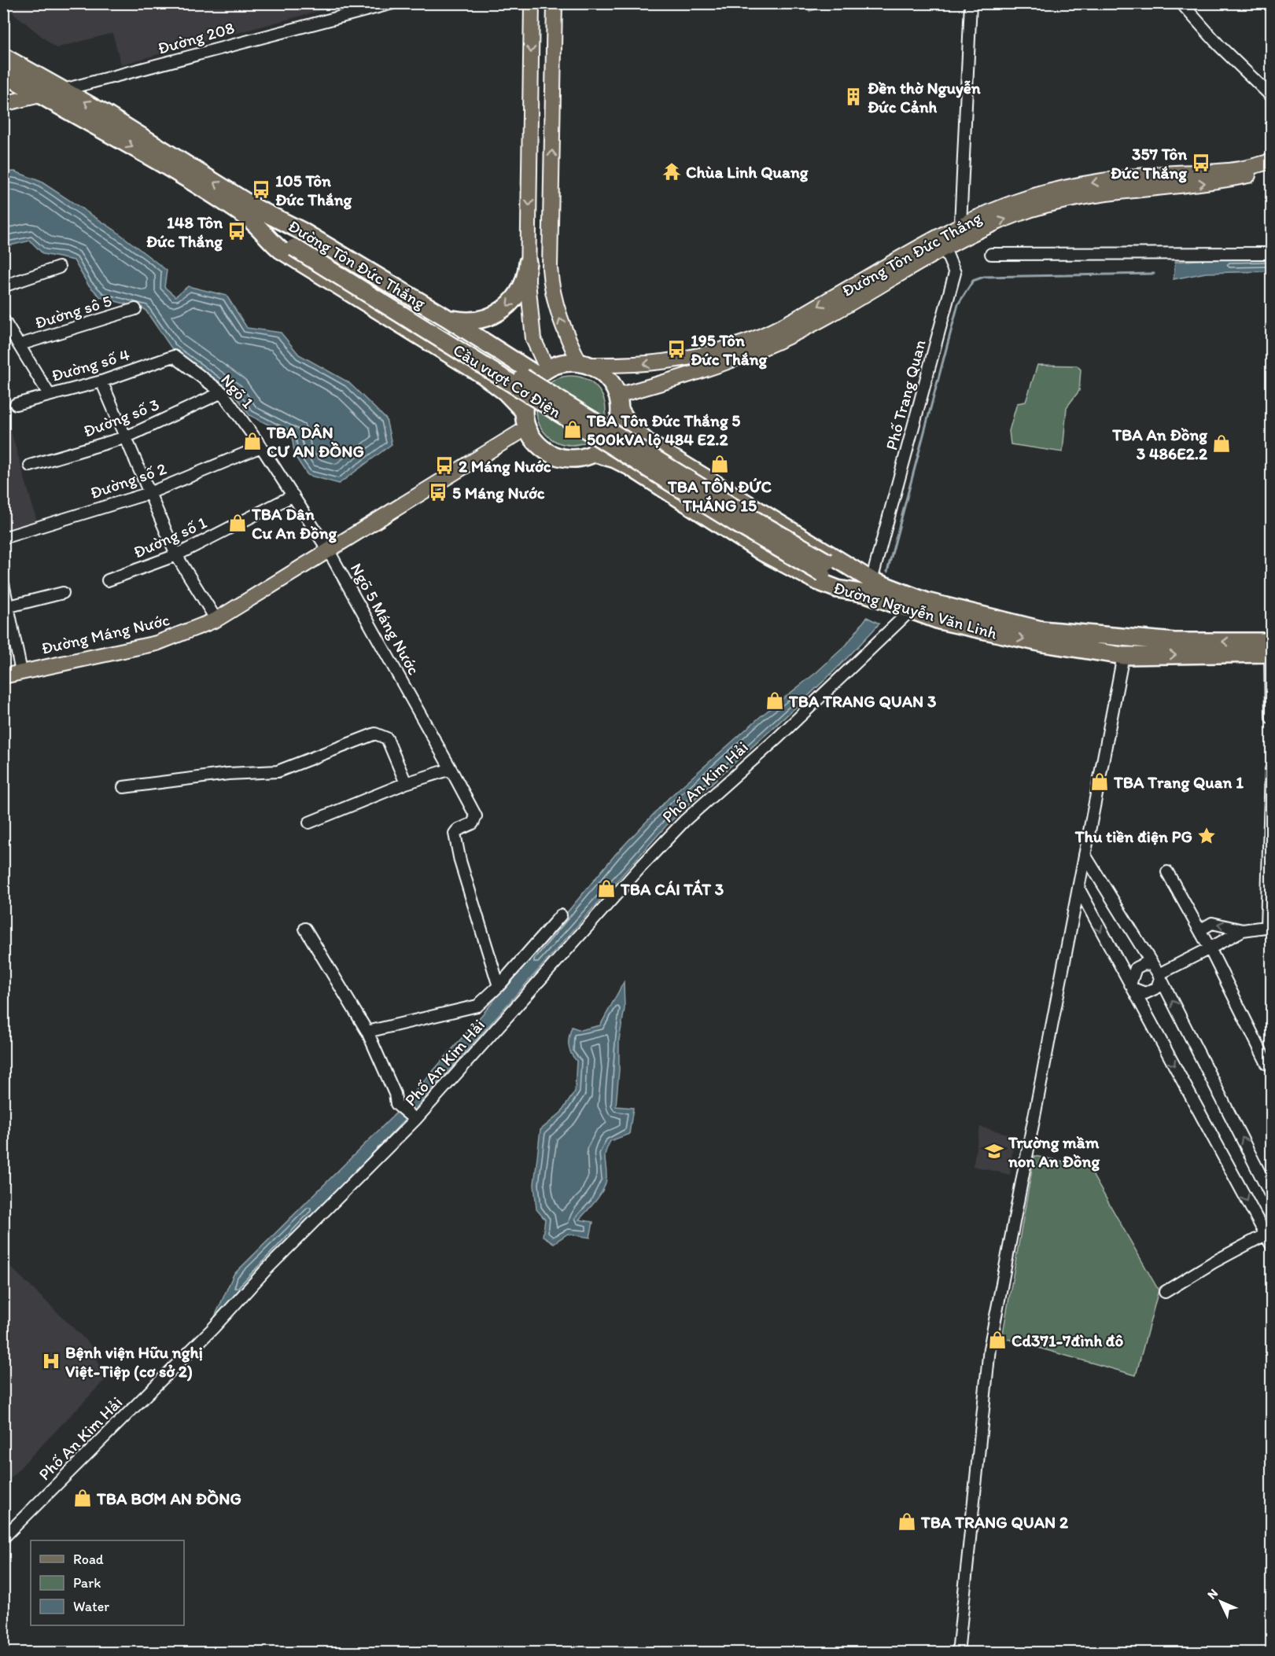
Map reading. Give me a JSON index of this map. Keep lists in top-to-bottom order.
{
  "streets": {
    "highway": ["Đường Tôn Đức Thắng", "Cầu vượt Cơ Điện", "Đường Nguyễn Văn Linh"],
    "main road": ["Đường Máng Nước"],
    "street": [
      "Đường 208",
      "Đường sô 5",
      "Đường số 4",
      "Ngõ 1",
      "Phố Trang Quan",
      "Đường số 3",
      "Đường số 2",
      "Đường số 1",
      "Ngõ 5 Máng Nước",
      "Phố An Kim Hải"
    ]
  },
  "crossings": [
    ["Đường 208", "Đường Tôn Đức Thắng"],
    ["Đường Tôn Đức Thắng", "Cầu vượt Cơ Điện"],
    ["Đường Tôn Đức Thắng", "Phố Trang Quan"],
    ["Đường Tôn Đức Thắng", "Đường Nguyễn Văn Linh"],
    ["Đường Tôn Đức Thắng", "Đường Máng Nước"],
    ["Đường số 4", "Ngõ 1"],
    ["Cầu vượt Cơ Điện", "Phố Trang Quan"],
    ["Cầu vượt Cơ Điện", "Đường Nguyễn Văn Linh"],
    ["Ngõ 1", "Đường số 3"],
    ["Ngõ 1", "Đường số 2"],
    ["Ngõ 1", "Đường số 1"],
    ["Ngõ 1", "Ngõ 5 Máng Nước"],
    ["Ngõ 1", "Đường Máng Nước"],
    ["Phố Trang Quan", "Đường Nguyễn Văn Linh"],
    ["Đường Nguyễn Văn Linh", "Đường Máng Nước"],
    ["Đường Nguyễn Văn Linh", "Phố An Kim Hải"],
    ["Ngõ 5 Máng Nước", "Đường Máng Nước"]
  ],
  "places": {
    "building": ["Đền thờ Nguyễn Đức Cảnh"],
    "bus stop": [
      "357 Tôn Đức Thắng",
      "105 Tôn Đức Thắng",
      "148 Tôn Đức Thắng",
      "195 Tôn Đức Thắng",
      "2 Máng Nước",
      "5 Máng Nước"
    ],
    "temple": ["Chùa Linh Quang"],
    "shop": [
      "TBA Tôn Đức Thắng 5 500kVA lộ 484 E2.2",
      "TBA DÂN CƯ AN ĐỒNG",
      "TBA An Đồng 3 486E2.2",
      "TBA TÔN ĐỨC THẮNG 15",
      "TBA Dân Cư An Đồng",
      "TBA TRANG QUAN 3",
      "TBA Trang Quan 1",
      "TBA CÁI TẮT 3",
      "Cd371-7đình đô",
      "TBA BƠM AN ĐỒNG",
      "TBA TRANG QUAN 2"
    ],
    "place": ["Thu tiền điện PG"],
    "school or university": ["Trường mầm non An Đồng"],
    "hospital": ["Bệnh viện Hữu nghị Việt-Tiệp (cơ sở 2)"]
  },
  "legend": ["Road", "Park", "Water"],
  "north": "top left"
}
